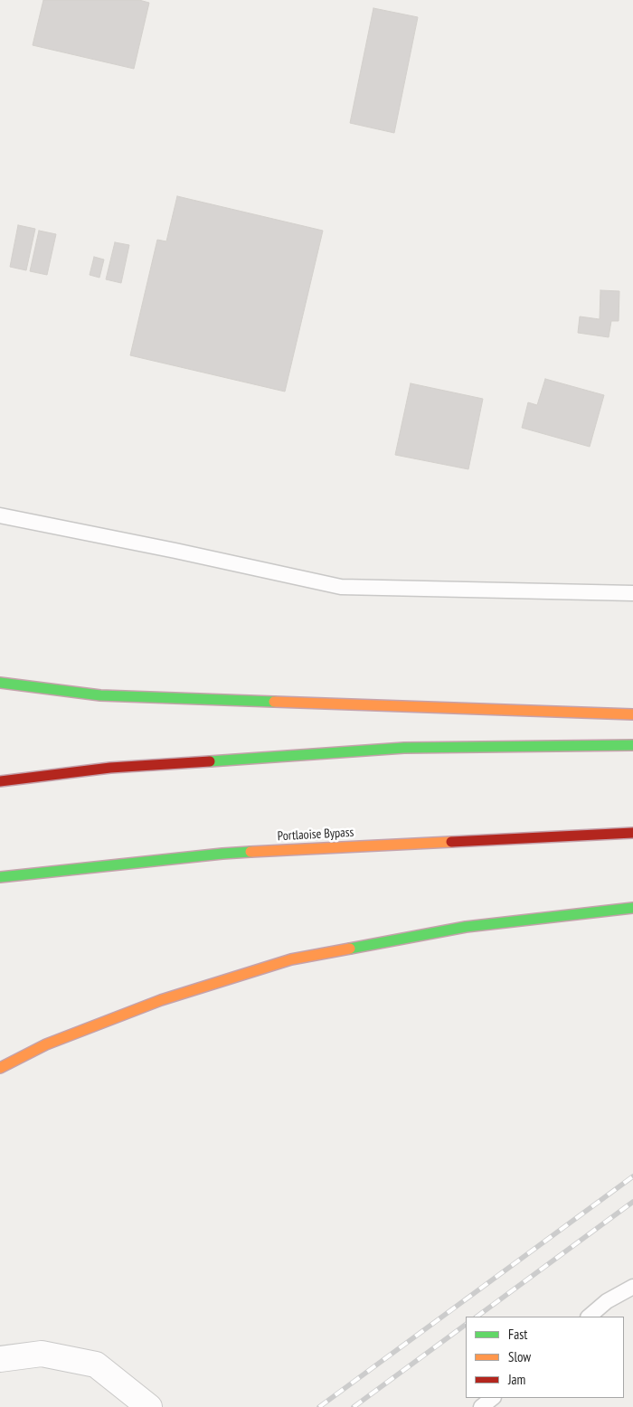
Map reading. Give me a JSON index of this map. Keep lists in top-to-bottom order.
{
  "streets": {
    "highway": ["Portlaoise Bypass"]
  },
  "legend": ["Fast", "Slow", "Jam"]
}
